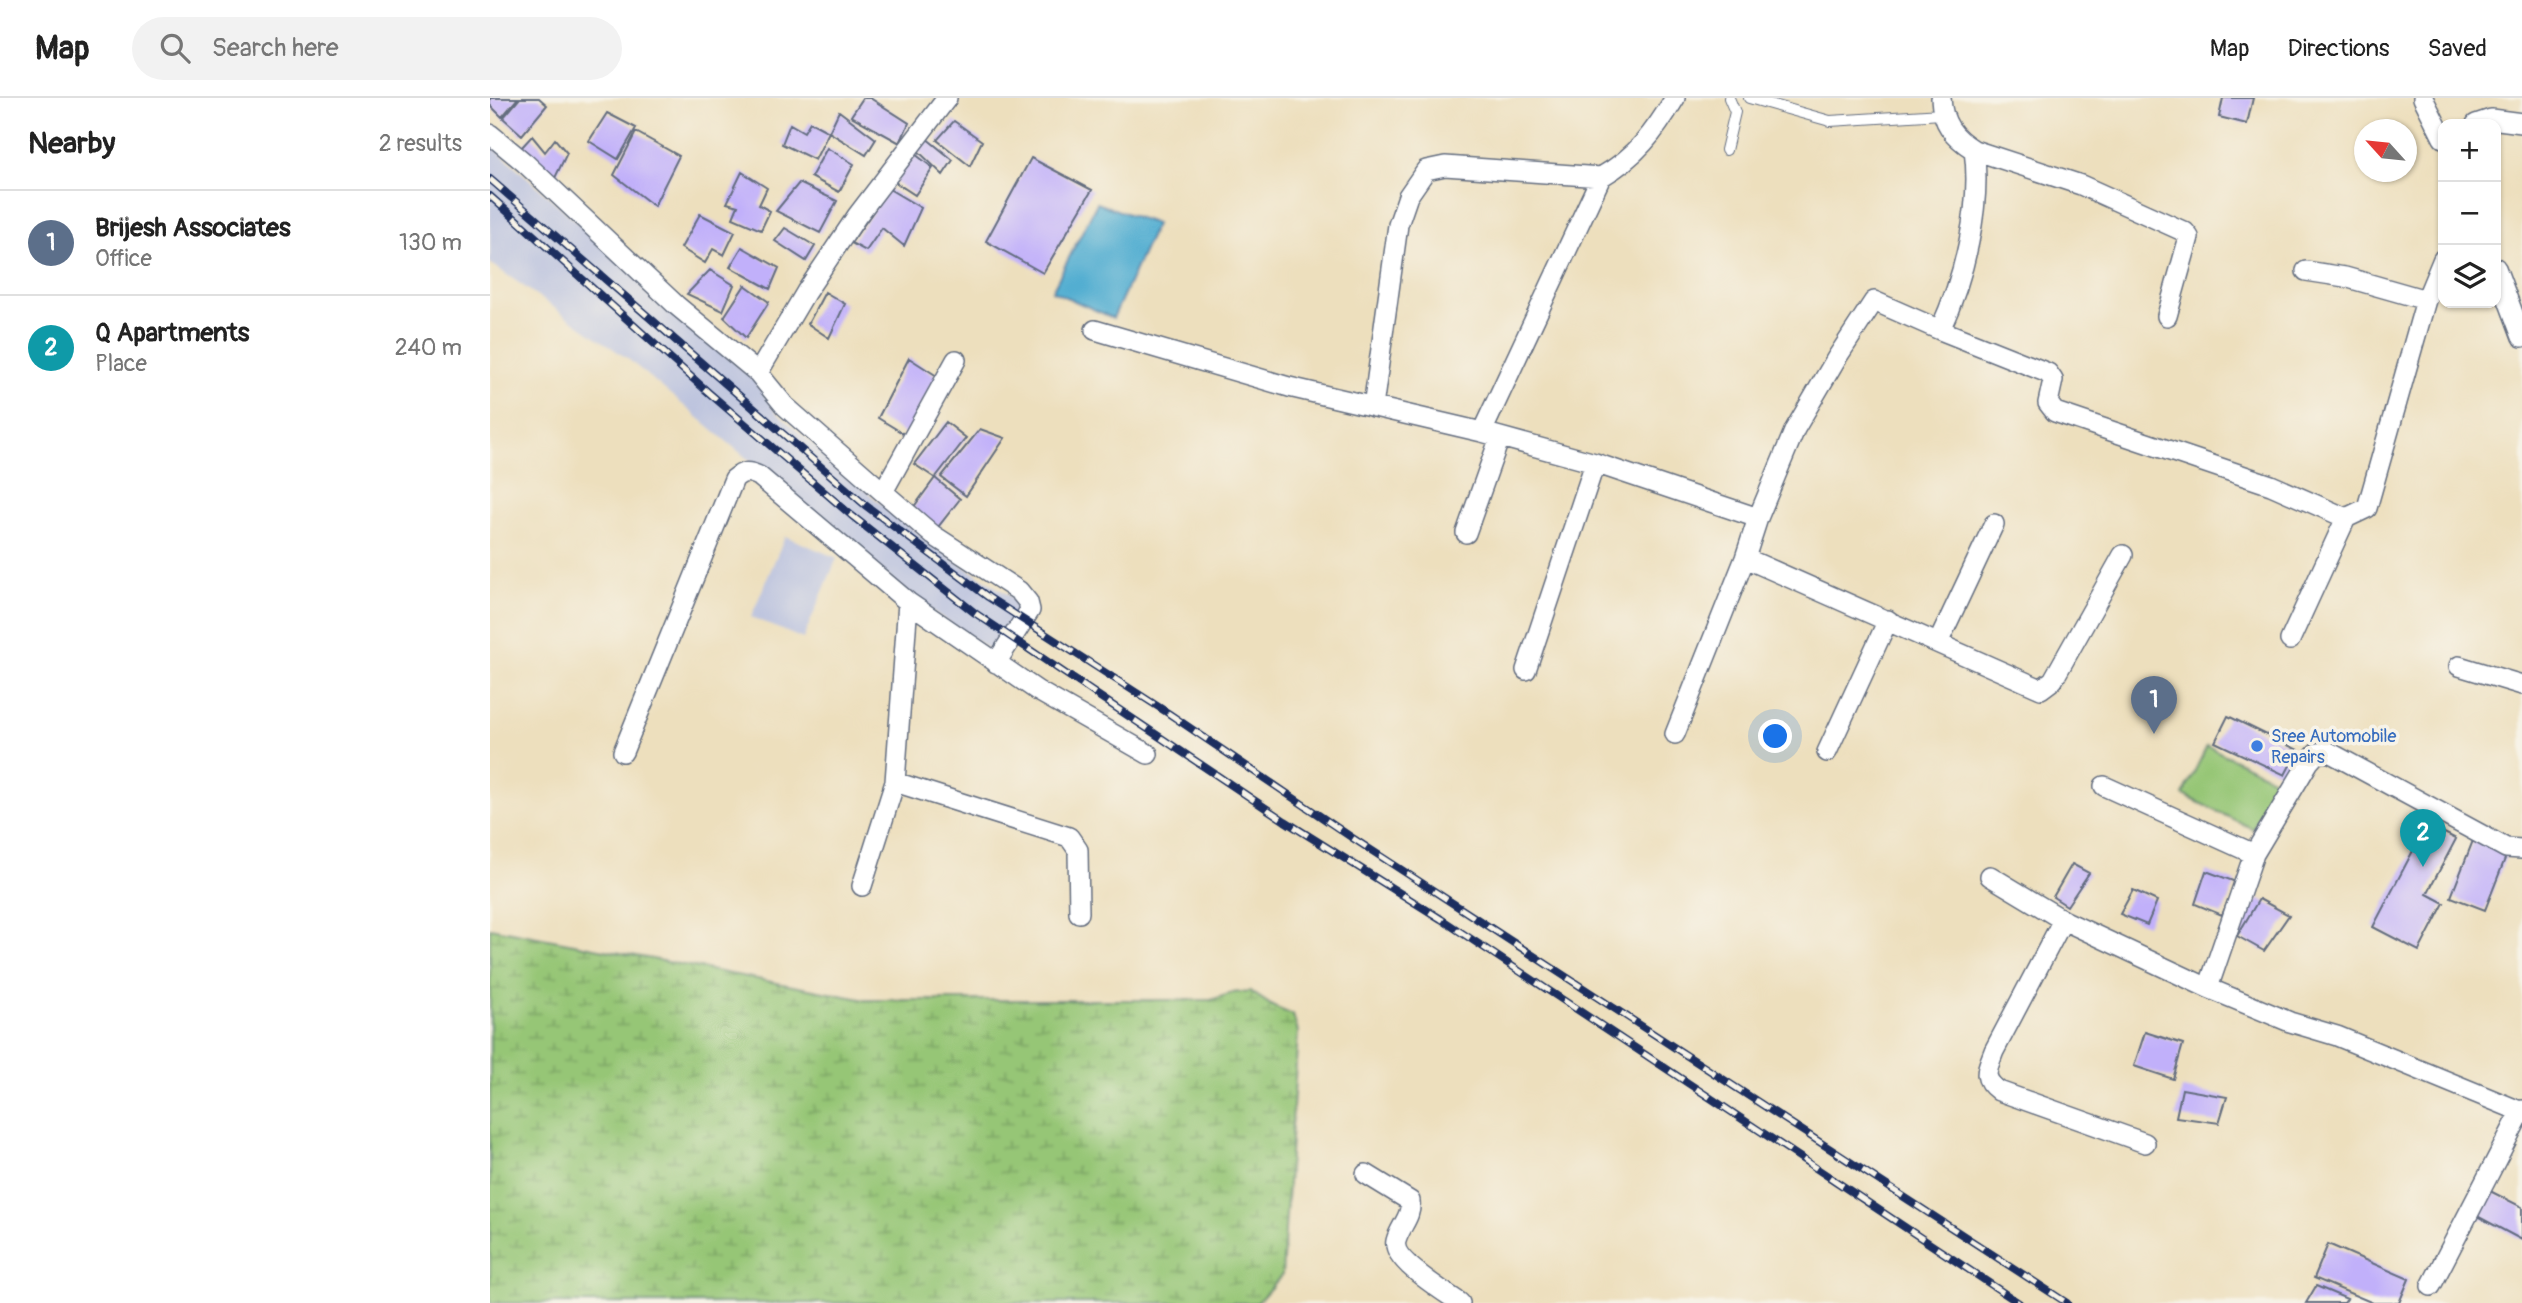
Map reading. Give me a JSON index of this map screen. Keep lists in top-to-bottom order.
{
  "places": ["Sree Automobile Repairs"],
  "north": "top left",
  "page": {
    "header": "Map",
    "search": "Search here",
    "nav": ["Map", "Directions", "Saved"],
    "heading": ["Nearby", "2 results"],
    "map_buttons": ["+", "−"],
    "list": [
      {
        "mark": "1",
        "name": "Brijesh Associates",
        "note": "Office",
        "value": "130 m"
      },
      {
        "mark": "2",
        "name": "Q Apartments",
        "note": "Place",
        "value": "240 m"
      }
    ],
    "pins": ["1", "2"]
  }
}
